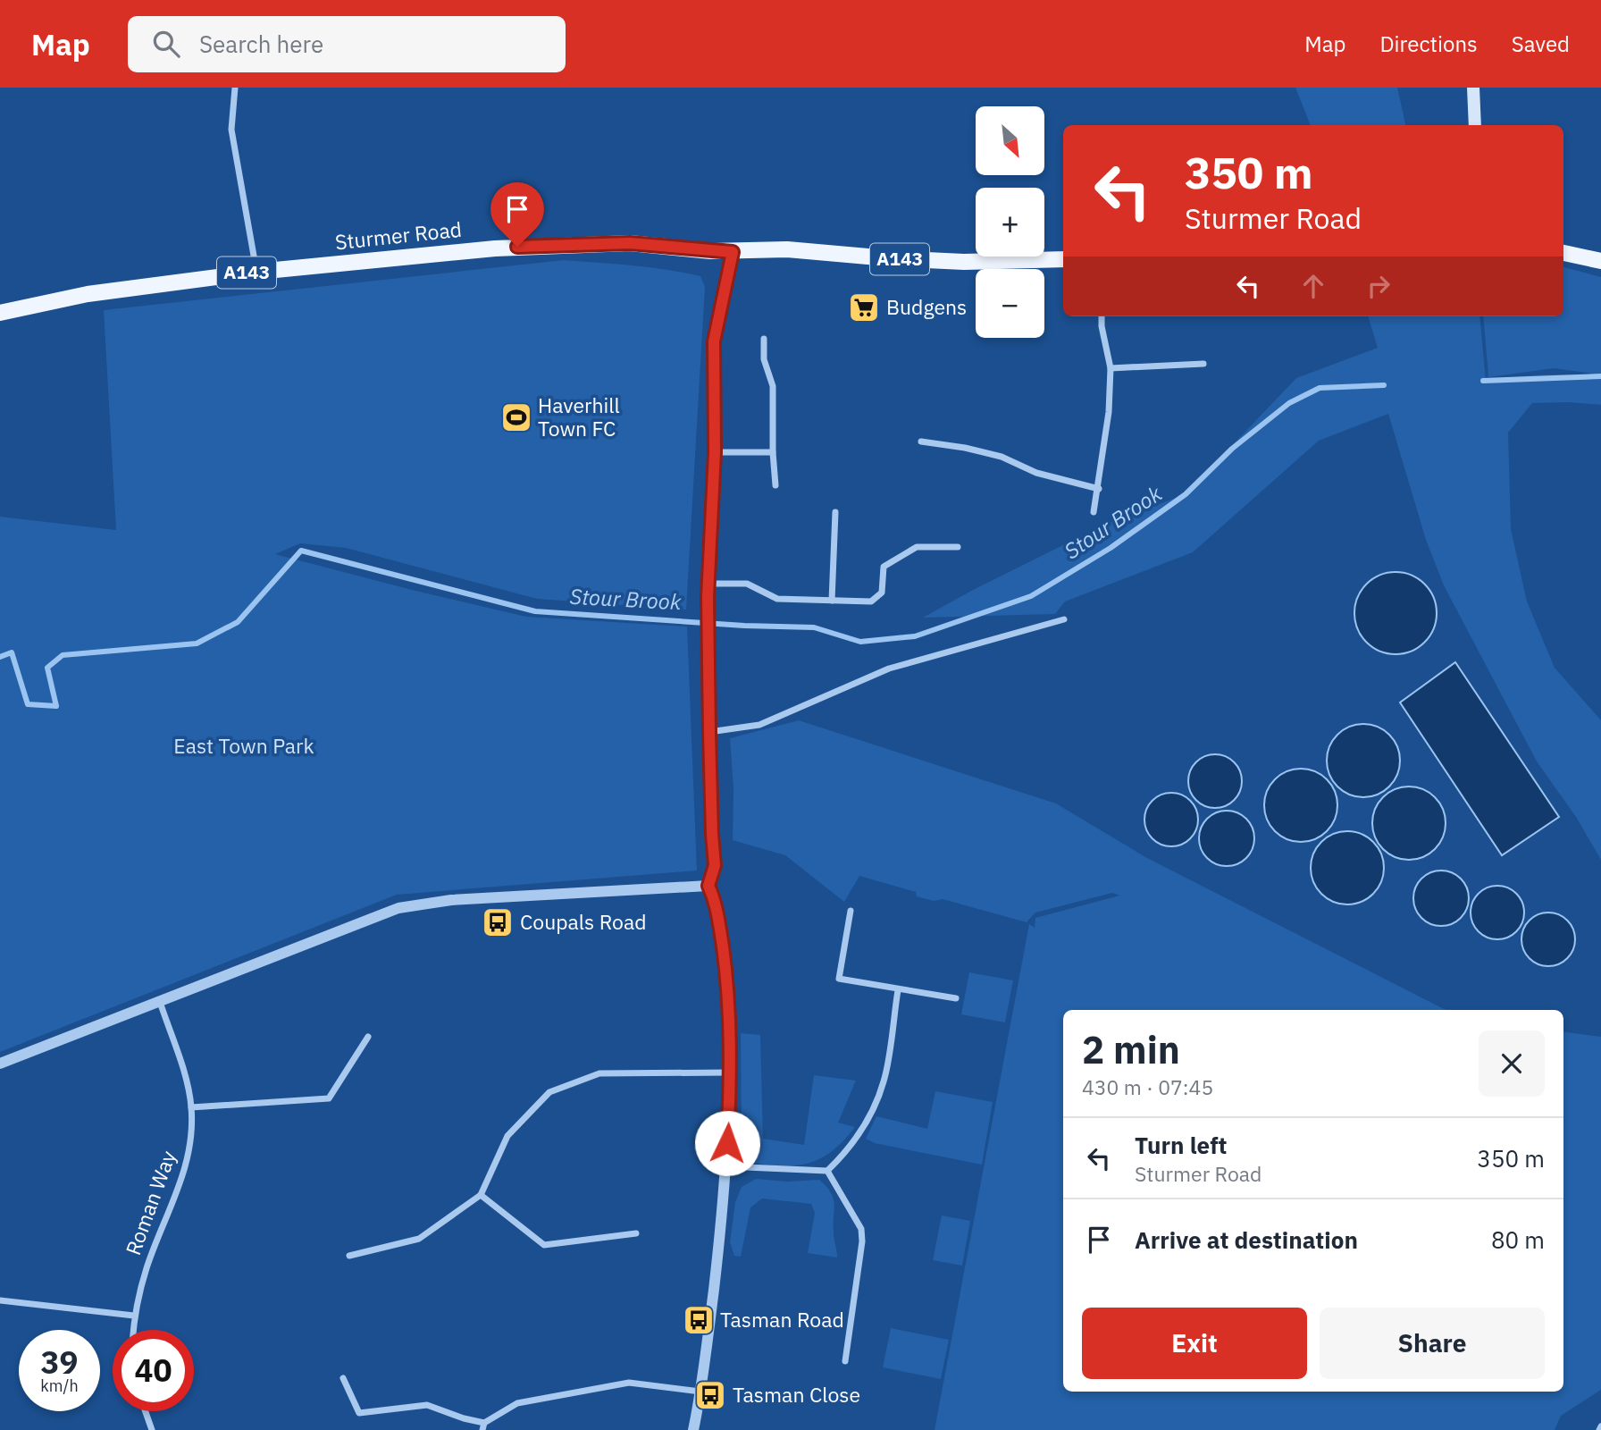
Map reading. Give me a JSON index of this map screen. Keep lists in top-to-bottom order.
{
  "streets": {
    "main road": ["Sturmer Road", "A143"],
    "street": ["Roman Way"]
  },
  "water": ["Stour Brook"],
  "parks": ["East Town Park"],
  "places": {
    "supermarket": ["Budgens"],
    "sports": ["Haverhill Town FC"],
    "bus stop": ["Coupals Road", "Tasman Road", "Tasman Close"]
  },
  "north": "bottom right",
  "page": {
    "header": "Map",
    "search": "Search here",
    "nav": ["Map", "Directions", "Saved"],
    "map_buttons": ["+", "−"],
    "turn": ["350 m", "Sturmer Road"],
    "heading": ["2 min", "430 m · 07:45"],
    "list": [
      {
        "name": "Turn left",
        "note": "Sturmer Road",
        "value": "350 m"
      },
      {
        "name": "Arrive at destination",
        "value": "80 m"
      }
    ],
    "buttons": ["Exit", "Share"],
    "speed": "39 km/h",
    "limit": "40"
  }
}
